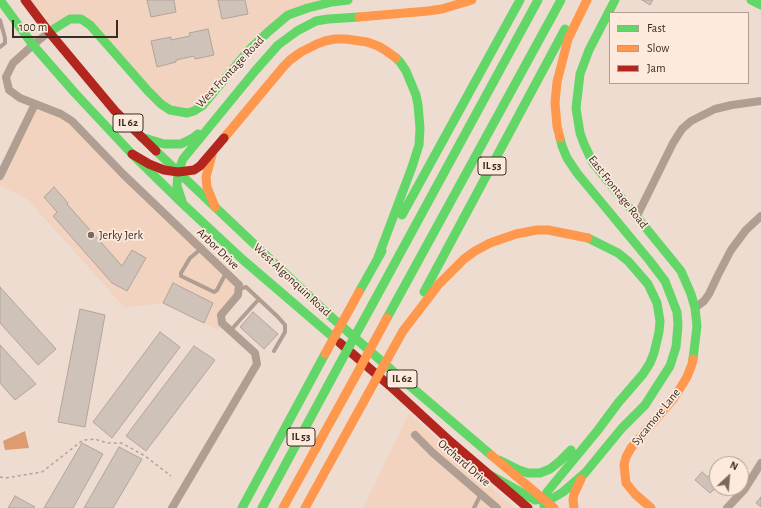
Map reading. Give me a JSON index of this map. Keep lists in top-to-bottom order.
{
  "streets": {
    "main road": [
      "West Frontage Road",
      "IL 62",
      "IL 53",
      "East Frontage Road",
      "West Algonquin Road",
      "Sycamore Lane"
    ],
    "street": ["Arbor Drive", "Orchard Drive"]
  },
  "crossings": [
    ["West Frontage Road", "IL 62"],
    ["West Frontage Road", "Arbor Drive"],
    ["West Frontage Road", "West Algonquin Road"],
    ["IL 62", "Arbor Drive"],
    ["IL 62", "West Algonquin Road"],
    ["East Frontage Road", "Sycamore Lane"],
    ["Arbor Drive", "West Algonquin Road"]
  ],
  "places": ["Jerky Jerk"],
  "legend": ["Fast", "Slow", "Jam"],
  "scale_bar": "100 m",
  "north": "top right"
}
